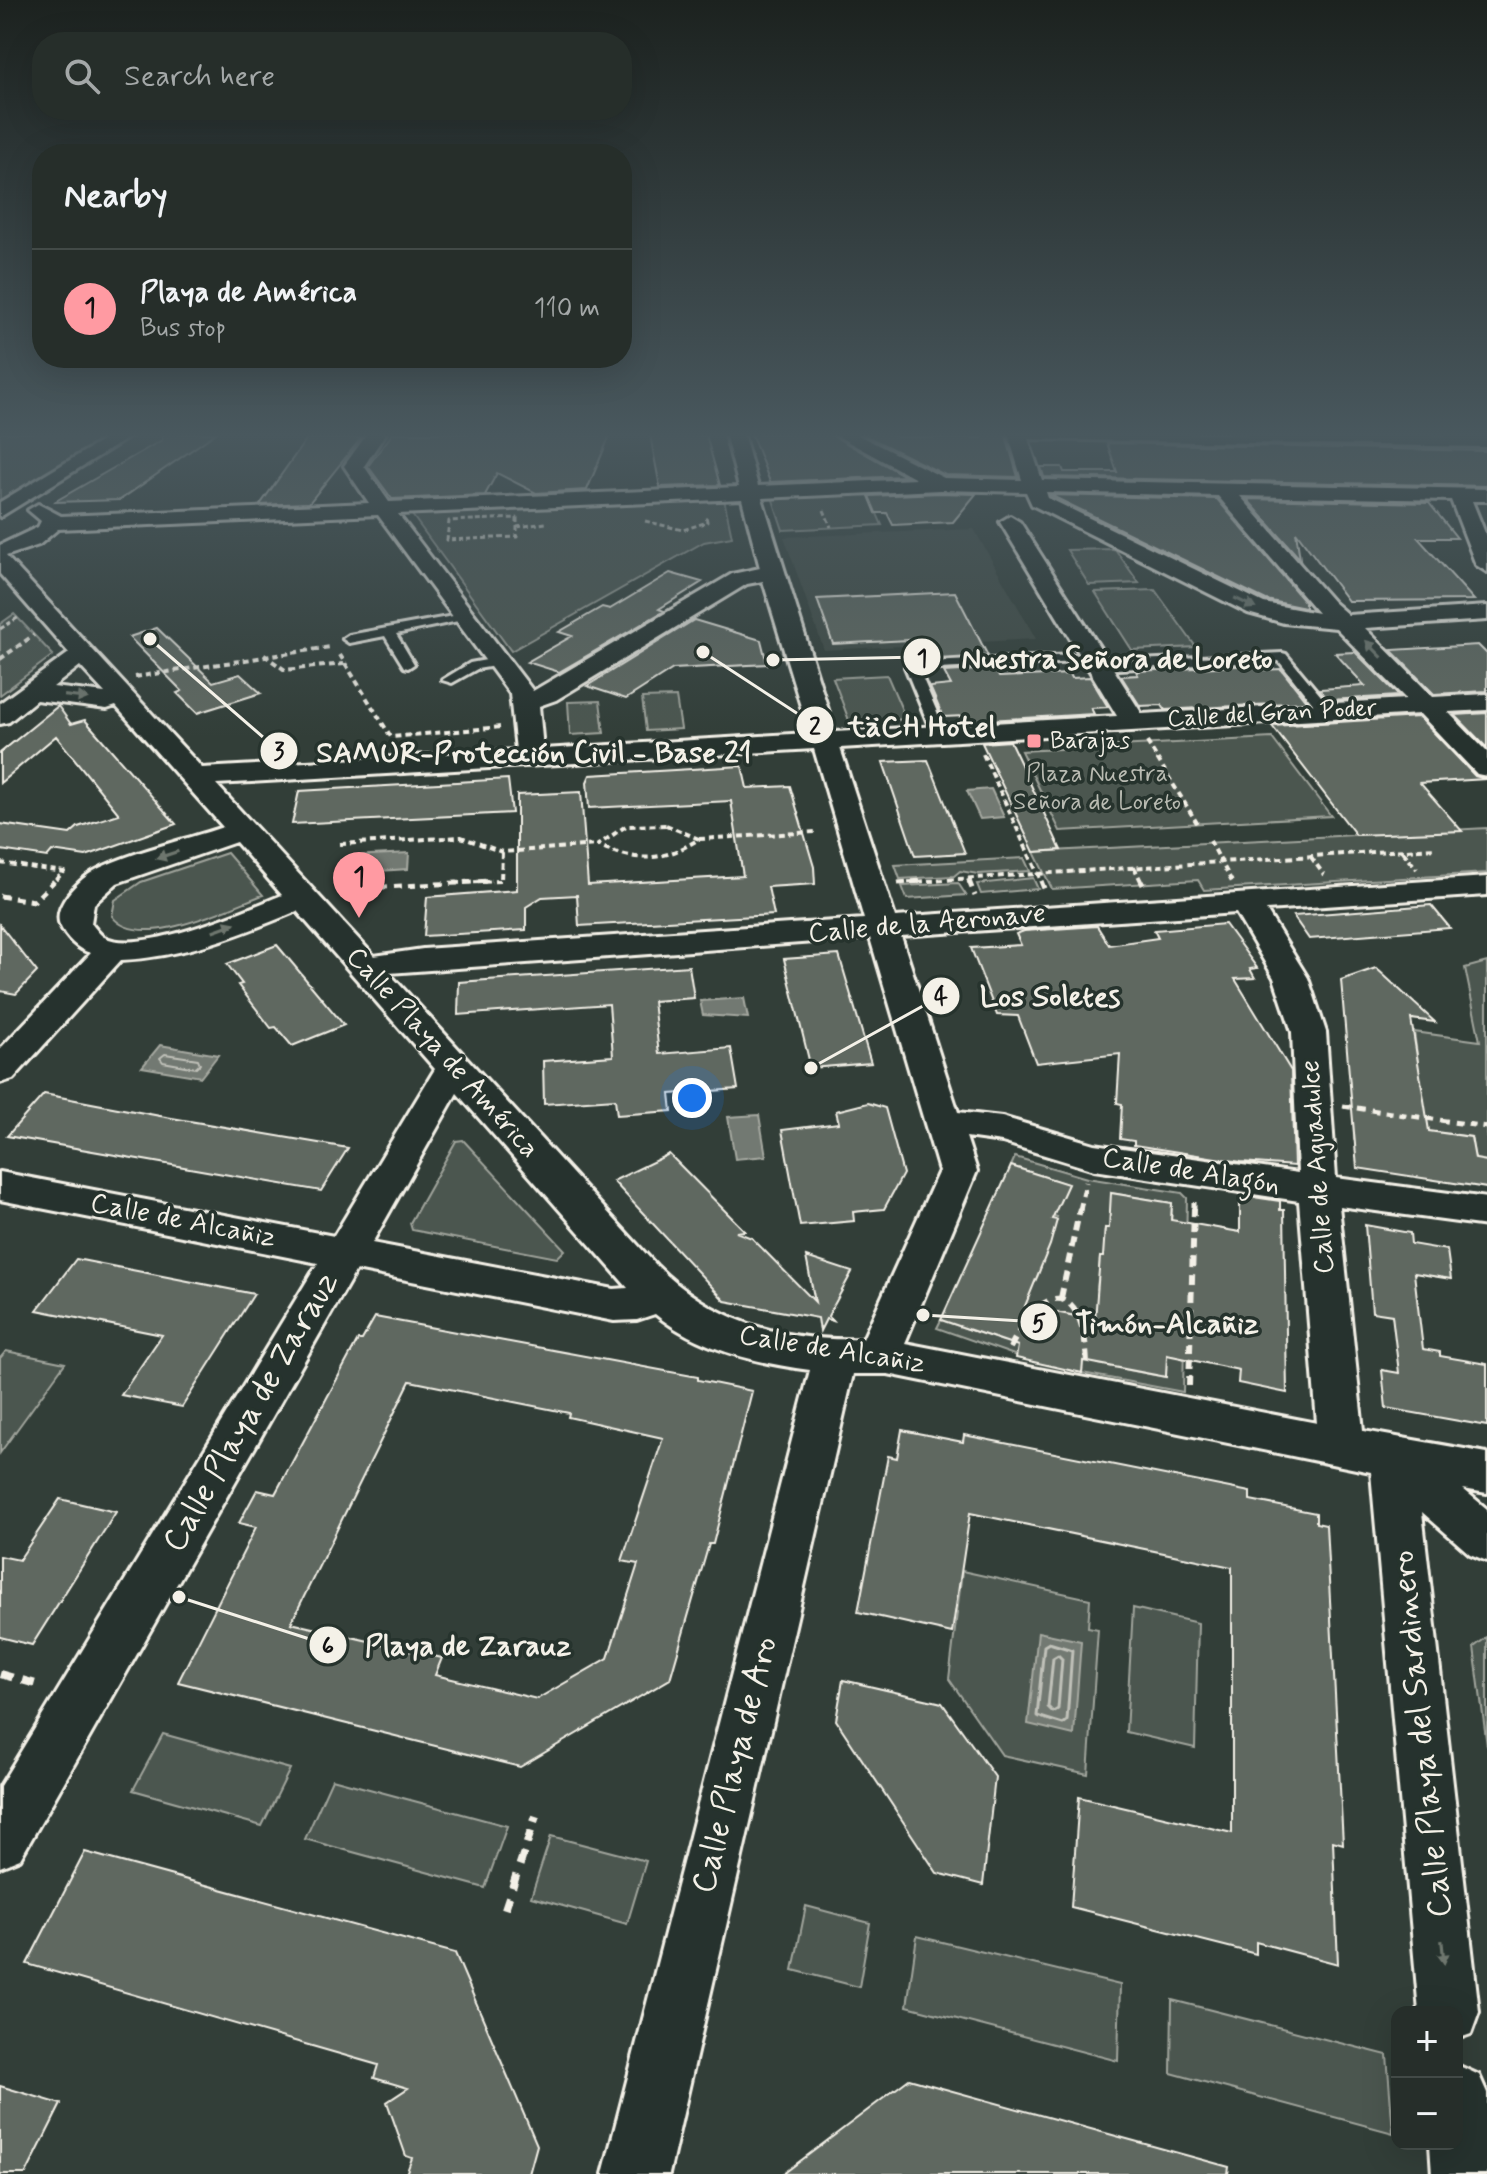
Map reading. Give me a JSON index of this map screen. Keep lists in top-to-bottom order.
{
  "streets": {
    "street": [
      "Calle del Gran Poder",
      "Calle de la Aeronave",
      "Calle Playa de América",
      "Calle de Aguadulce",
      "Calle de Alagón",
      "Calle de Alcañiz",
      "Calle Playa de Zarauz",
      "Calle Playa del Sardinero",
      "Calle Playa de Aro"
    ]
  },
  "crossings": [
    ["Calle del Gran Poder", "Calle Playa de América"],
    ["Calle del Gran Poder", "Calle Playa de Aro"],
    ["Calle de la Aeronave", "Calle Playa de América"],
    ["Calle de la Aeronave", "Calle de Aguadulce"],
    ["Calle de la Aeronave", "Calle Playa de Aro"],
    ["Calle Playa de América", "Calle de Alcañiz"],
    ["Calle Playa de América", "Calle Playa de Zarauz"],
    ["Calle de Aguadulce", "Calle de Alagón"],
    ["Calle de Aguadulce", "Calle de Alcañiz"],
    ["Calle de Alagón", "Calle Playa de Aro"],
    ["Calle de Alcañiz", "Calle Playa de Zarauz"],
    ["Calle de Alcañiz", "Calle Playa del Sardinero"],
    ["Calle de Alcañiz", "Calle Playa de Aro"]
  ],
  "one_way": ["Calle Playa del Sardinero"],
  "parks": ["Plaza Nuestra Señora de Loreto"],
  "places": {
    "other": [
      "SAMUR-Protección Civil - Base 21",
      "täCH Hotel",
      "Nuestra Señora de Loreto",
      "Los Soletes",
      "Timón-Alcañiz",
      "Playa de Zarauz"
    ],
    "transit": ["Barajas"]
  },
  "page": {
    "search": "Search here",
    "heading": "Nearby",
    "list": [
      {
        "mark": "1",
        "name": "Playa de América",
        "note": "Bus stop",
        "value": "110 m"
      }
    ],
    "pins": "1",
    "map_buttons": ["+", "−"]
  }
}
